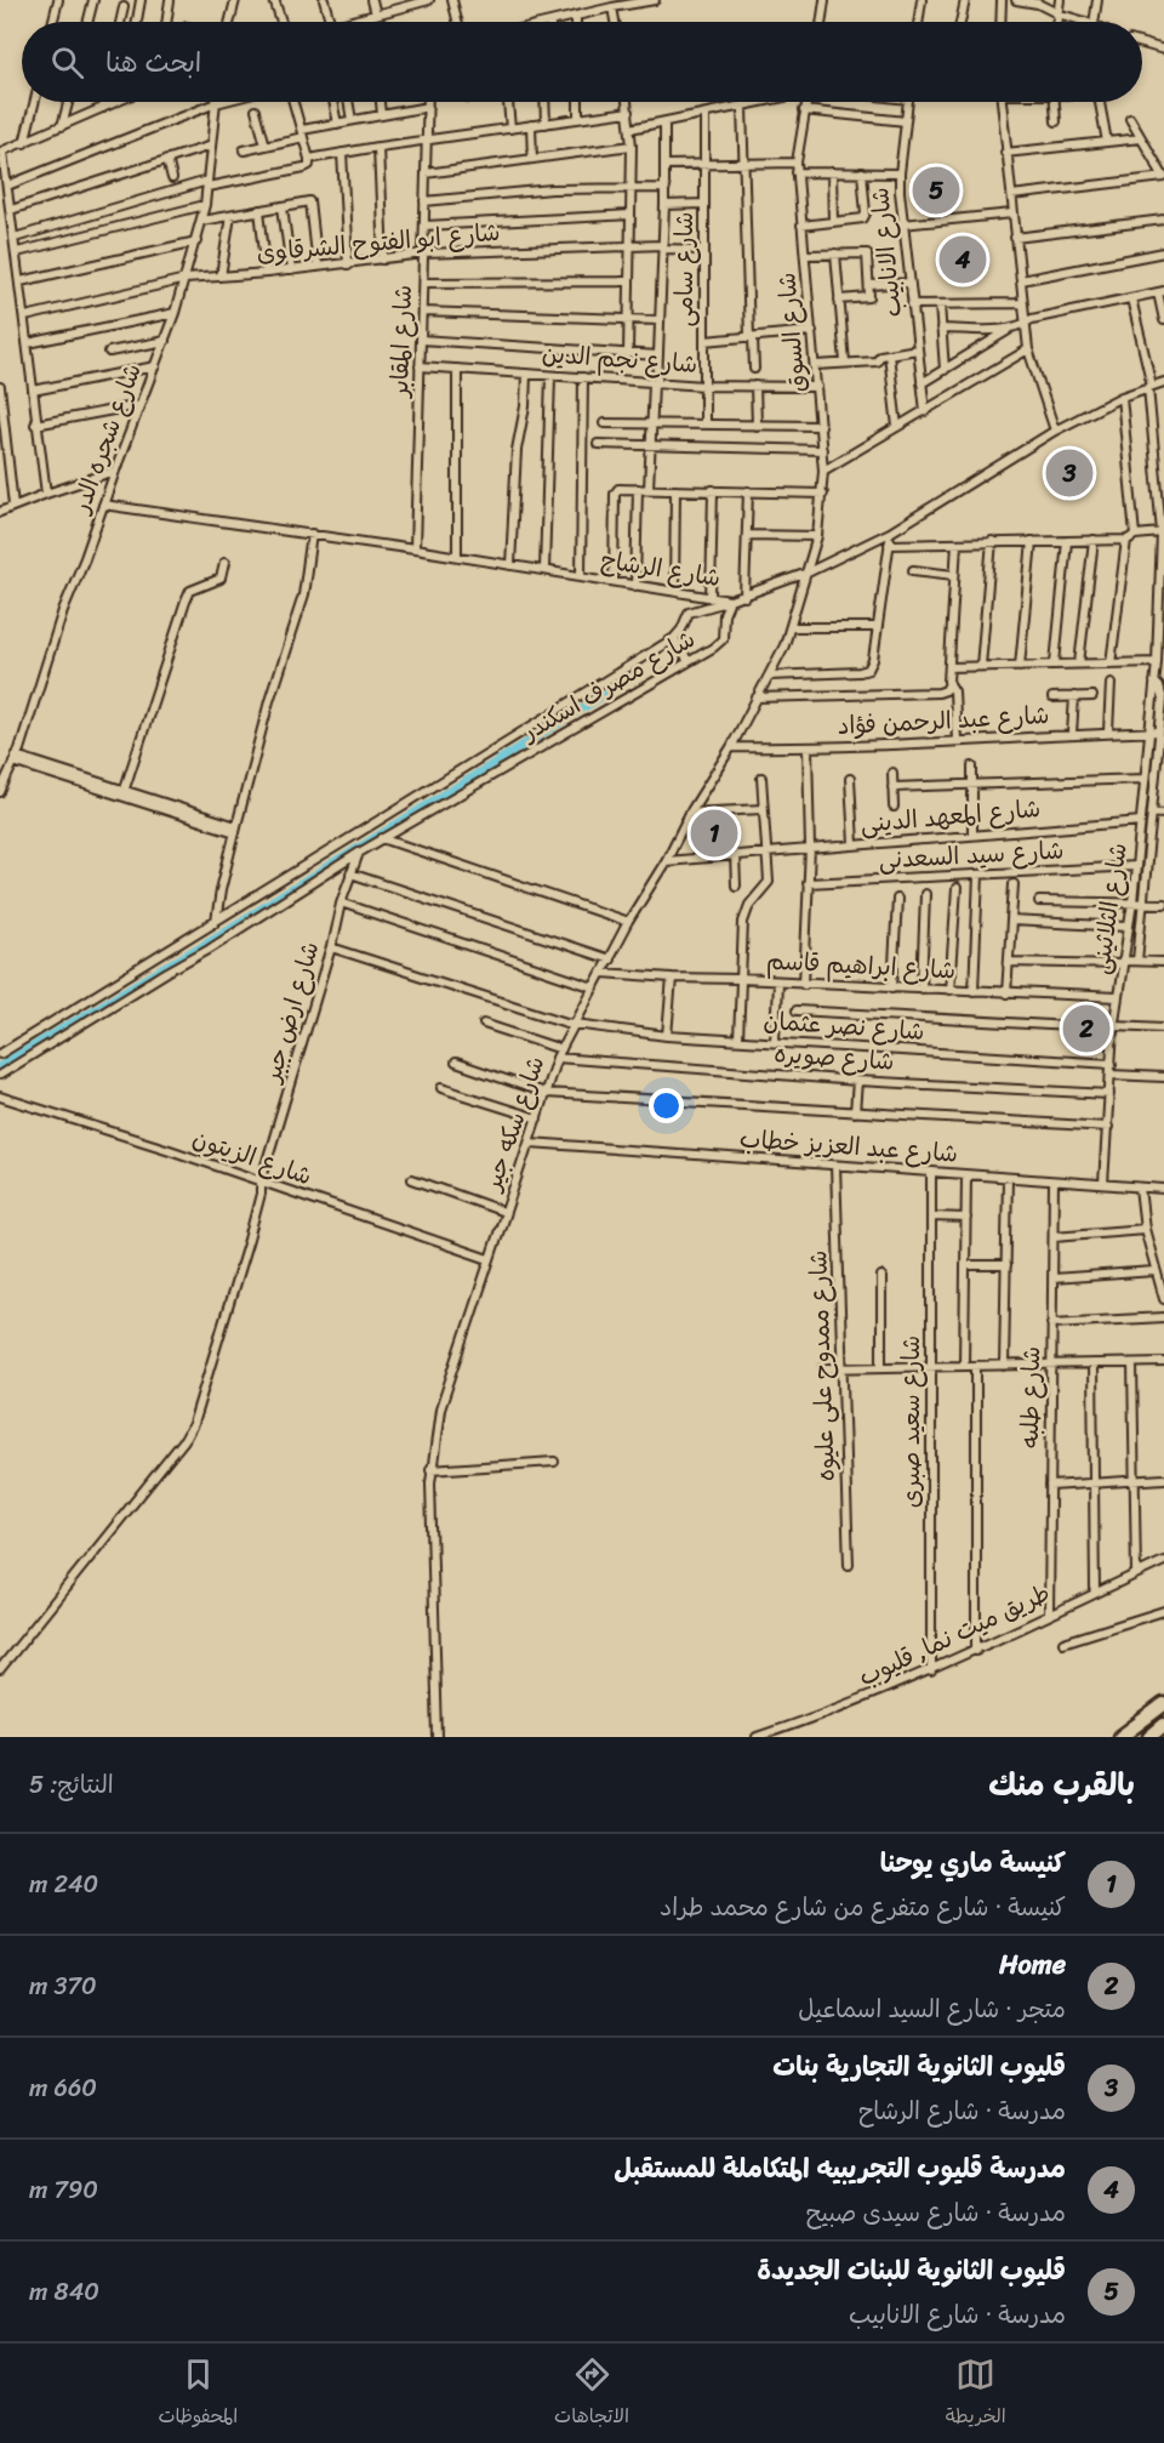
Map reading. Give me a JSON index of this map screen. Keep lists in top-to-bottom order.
{
  "streets": {
    "street": [
      "شارع ابو الفتوح الشرقاوى",
      "شارع الانابيب",
      "شارع سامى",
      "شارع السوق",
      "شارع المقابر",
      "شارع نجم الدين",
      "شارع شجره الدر",
      "شارع الرشاح",
      "شارع مصرف اسكندر",
      "شارع عبد الرحمن فؤاد",
      "شارع المعهد الدينى",
      "شارع سيد السعدنى",
      "شارع الثلاثينى",
      "شارع ابراهيم قاسم",
      "شارع ارض جبر",
      "شارع نصر عثمان",
      "شارع صويره",
      "شارع سكه جير",
      "شارع عبد العزيز خطاب",
      "شارع الزيتون",
      "شارع ممدوح على عليوه",
      "شارع طلبه",
      "شارع سعيد صبرى",
      "طريق ميت نما, قليوب"
    ]
  },
  "crossings": [
    ["شارع ابو الفتوح الشرقاوى", "شارع سامى"],
    ["شارع ابو الفتوح الشرقاوى", "شارع المقابر"],
    ["شارع ابو الفتوح الشرقاوى", "شارع شجره الدر"],
    ["شارع سامى", "شارع نجم الدين"],
    ["شارع السوق", "شارع نجم الدين"],
    ["شارع السوق", "شارع الرشاح"],
    ["شارع السوق", "شارع سكه جير"],
    ["شارع المقابر", "شارع نجم الدين"],
    ["شارع المقابر", "شارع الرشاح"],
    ["شارع شجره الدر", "شارع الرشاح"],
    ["شارع الرشاح", "شارع مصرف اسكندر"],
    ["شارع الرشاح", "شارع الثلاثينى"],
    ["شارع الرشاح", "شارع سكه جير"],
    ["شارع مصرف اسكندر", "شارع ارض جبر"],
    ["شارع عبد الرحمن فؤاد", "شارع الثلاثينى"],
    ["شارع عبد الرحمن فؤاد", "شارع سكه جير"],
    ["شارع المعهد الدينى", "شارع الثلاثينى"],
    ["شارع المعهد الدينى", "شارع سكه جير"],
    ["شارع سيد السعدنى", "شارع الثلاثينى"],
    ["شارع الثلاثينى", "شارع ابراهيم قاسم"],
    ["شارع الثلاثينى", "شارع نصر عثمان"],
    ["شارع الثلاثينى", "شارع صويره"],
    ["شارع الثلاثينى", "شارع عبد العزيز خطاب"],
    ["شارع ابراهيم قاسم", "شارع سكه جير"],
    ["شارع ارض جبر", "شارع نصر عثمان"],
    ["شارع ارض جبر", "شارع الزيتون"],
    ["شارع نصر عثمان", "شارع سكه جير"],
    ["شارع صويره", "شارع سكه جير"],
    ["شارع سكه جير", "شارع عبد العزيز خطاب"],
    ["شارع سكه جير", "شارع الزيتون"],
    ["شارع عبد العزيز خطاب", "شارع ممدوح على عليوه"],
    ["شارع عبد العزيز خطاب", "شارع طلبه"],
    ["شارع عبد العزيز خطاب", "شارع سعيد صبرى"],
    ["شارع طلبه", "طريق ميت نما, قليوب"],
    ["شارع سعيد صبرى", "طريق ميت نما, قليوب"]
  ],
  "page": {
    "search": "ابحث هنا",
    "pins": [
      "5",
      "4",
      "3",
      "1",
      "2"
    ],
    "heading": ["بالقرب منك", "النتائج: 5"],
    "list": [
      {
        "mark": "1",
        "name": "كنيسة ماري يوحنا",
        "note": "كنيسة · شارع متفرع من شارع محمد طراد",
        "value": "240 m"
      },
      {
        "mark": "2",
        "name": "Home",
        "note": "متجر · شارع السيد اسماعيل",
        "value": "370 m"
      },
      {
        "mark": "3",
        "name": "قليوب الثانوية التجارية بنات",
        "note": "مدرسة · شارع الرشاح",
        "value": "660 m"
      },
      {
        "mark": "4",
        "name": "مدرسة قليوب التجريبيه المتكاملة للمستقبل",
        "note": "مدرسة · شارع سيدى صبيح",
        "value": "790 m"
      },
      {
        "mark": "5",
        "name": "قليوب الثانوية للبنات الجديدة",
        "note": "مدرسة · شارع الانابيب",
        "value": "840 m"
      }
    ],
    "nav": ["الخريطة", "الاتجاهات", "المحفوظات"]
  }
}
